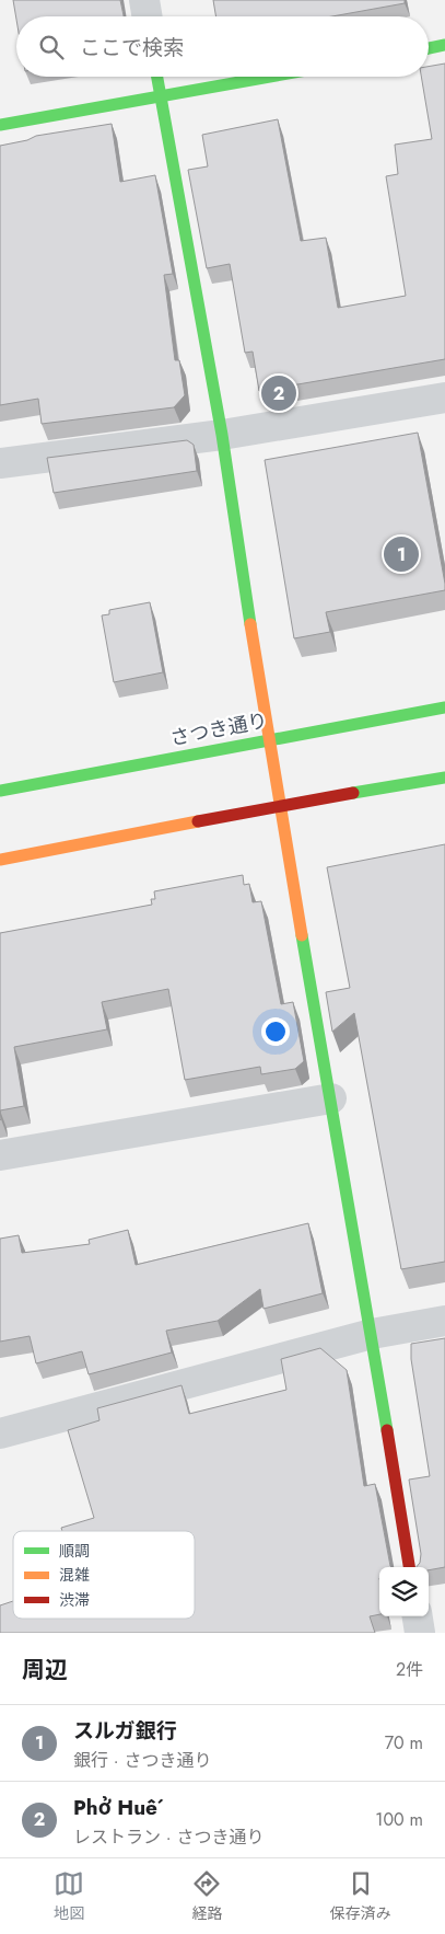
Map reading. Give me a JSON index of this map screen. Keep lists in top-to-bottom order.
{
  "streets": {
    "main road": ["さつき通り"]
  },
  "legend": ["順調", "混雑", "渋滞"],
  "page": {
    "search": "ここで検索",
    "pins": ["2", "1"],
    "heading": ["周辺", "2件"],
    "list": [
      {
        "mark": "1",
        "name": "スルガ銀行",
        "note": "銀行 · さつき通り",
        "value": "70 m"
      },
      {
        "mark": "2",
        "name": "Phở Huế",
        "note": "レストラン · さつき通り",
        "value": "100 m"
      }
    ],
    "nav": ["地図", "経路", "保存済み"]
  }
}
